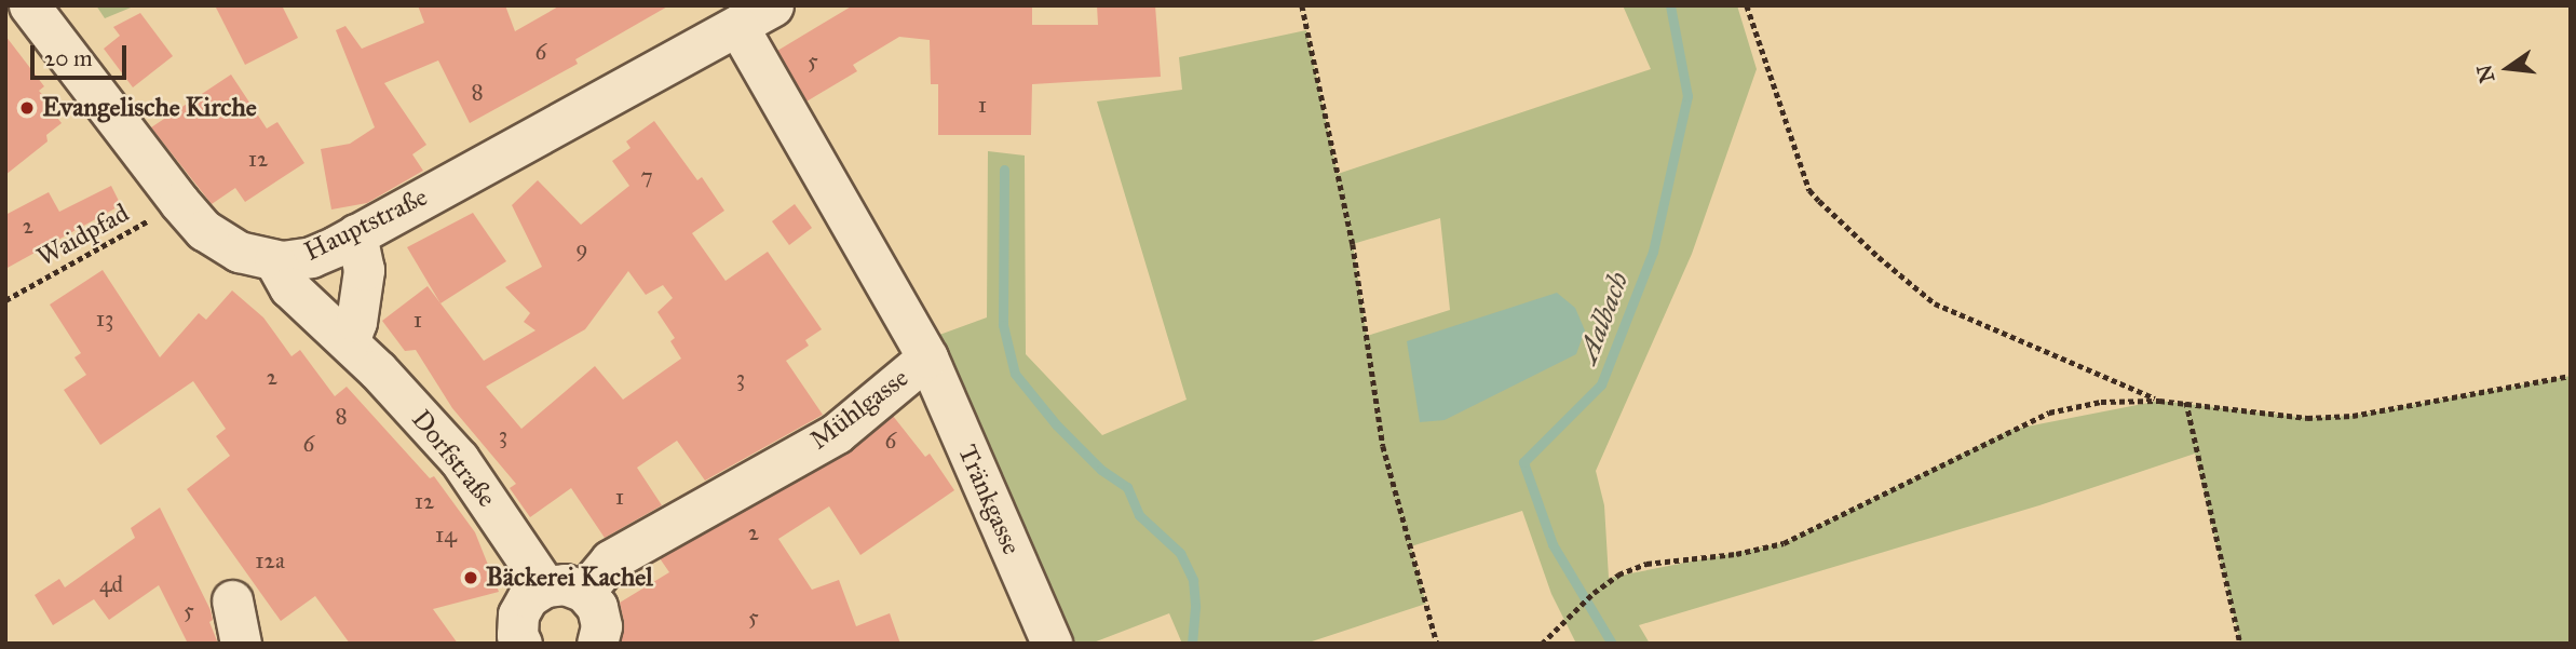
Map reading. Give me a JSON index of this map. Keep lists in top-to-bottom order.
{
  "streets": {
    "street": [
      "Hauptstraße",
      "Mühlgasse",
      "Dorfstraße",
      "Tränkgasse"
    ],
    "path": ["Waidpfad"]
  },
  "crossings": [
    ["Hauptstraße", "Waidpfad"],
    ["Hauptstraße", "Mühlgasse"],
    ["Hauptstraße", "Dorfstraße"],
    ["Mühlgasse", "Tränkgasse"]
  ],
  "water": ["Aalbach"],
  "places": ["Evangelische Kirche", "Bäckerei Kachel"],
  "house_numbers": [
    "6",
    "5",
    "8",
    "1",
    "12",
    "7",
    "2",
    "9",
    "13",
    "1",
    "2",
    "3",
    "8",
    "3",
    "6",
    "6",
    "1",
    "12",
    "2",
    "14",
    "12a",
    "4d",
    "5",
    "5"
  ],
  "scale_bar": "20 m",
  "north": "left"
}
